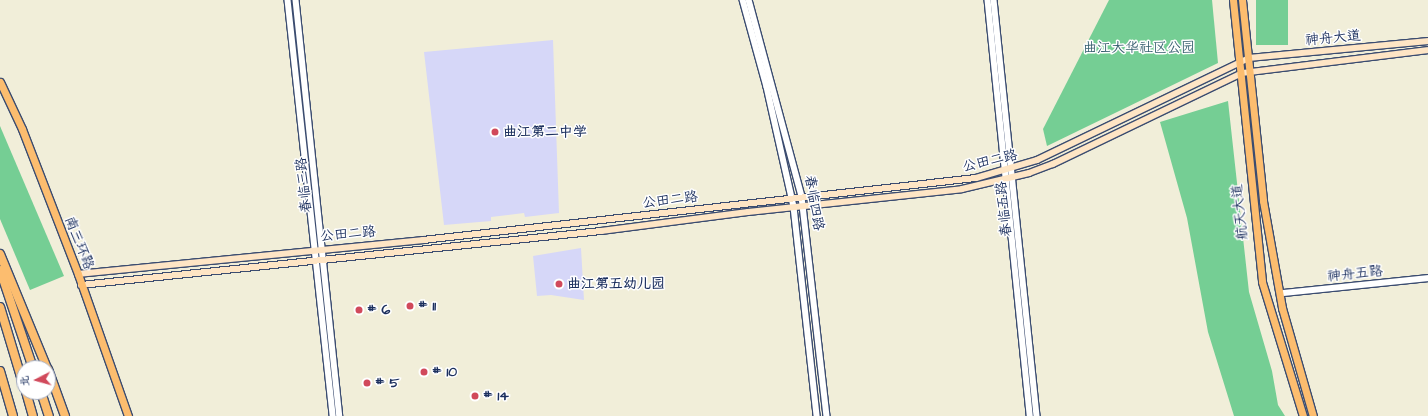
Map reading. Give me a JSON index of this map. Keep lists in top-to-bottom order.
{
  "streets": {
    "main road": [
      "神舟大道",
      "公田二路",
      "航天大道",
      "南三环路"
    ],
    "street": [
      "春临三路",
      "春临四路",
      "春临五路",
      "神舟五路"
    ]
  },
  "crossings": [
    ["神舟大道", "公田二路"],
    ["神舟大道", "航天大道"],
    ["公田二路", "春临三路"],
    ["公田二路", "春临四路"],
    ["公田二路", "春临五路"],
    ["公田二路", "航天大道"],
    ["公田二路", "南三环路"]
  ],
  "parks": ["曲江大华社区公园"],
  "places": [
    "曲江第二中学",
    "曲江第五幼儿园",
    "# 11",
    "# 6",
    "# 10",
    "# 5",
    "# 14"
  ],
  "north": "left"
}
